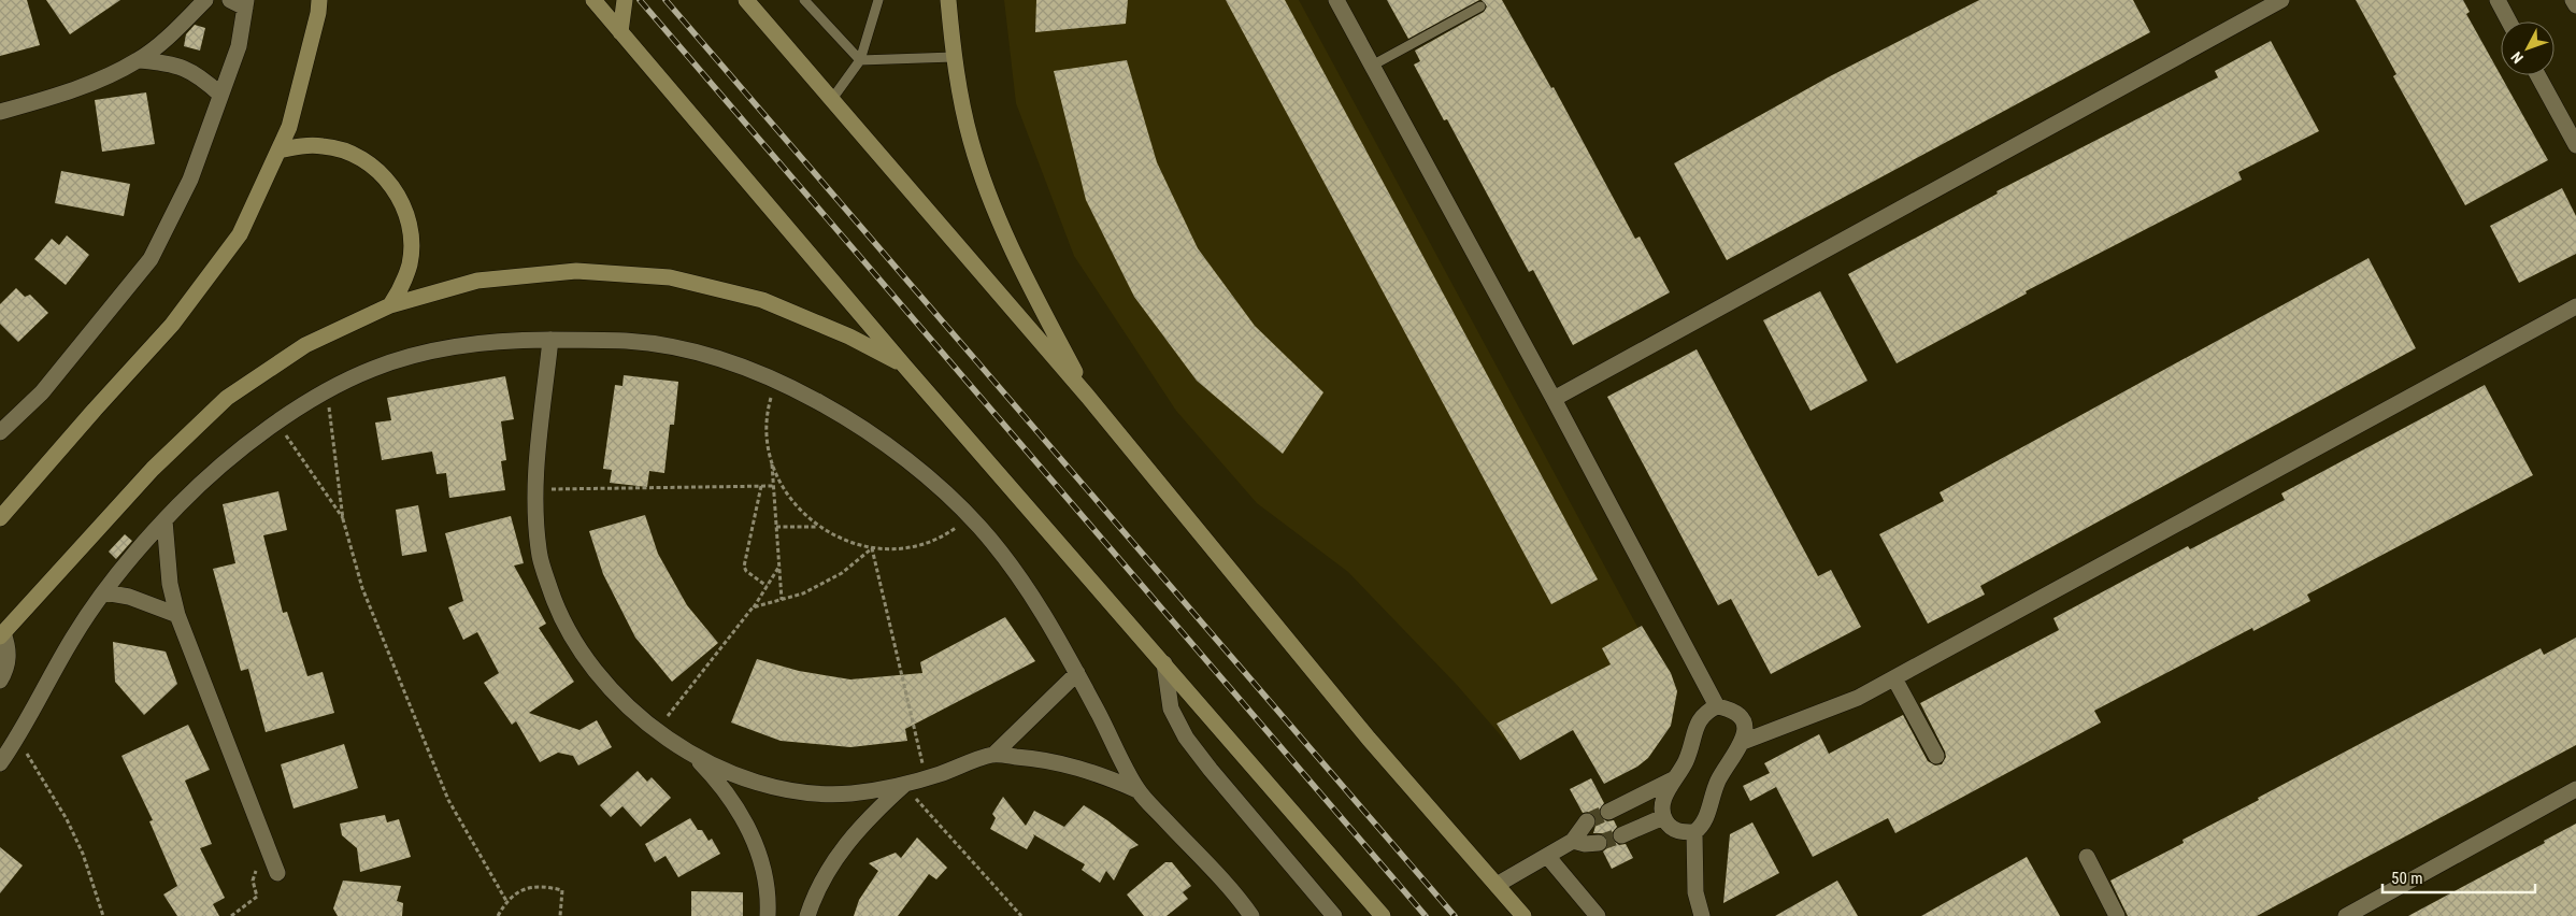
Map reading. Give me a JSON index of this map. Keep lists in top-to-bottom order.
{
  "scale_bar": "50 m",
  "north": "bottom left"
}
